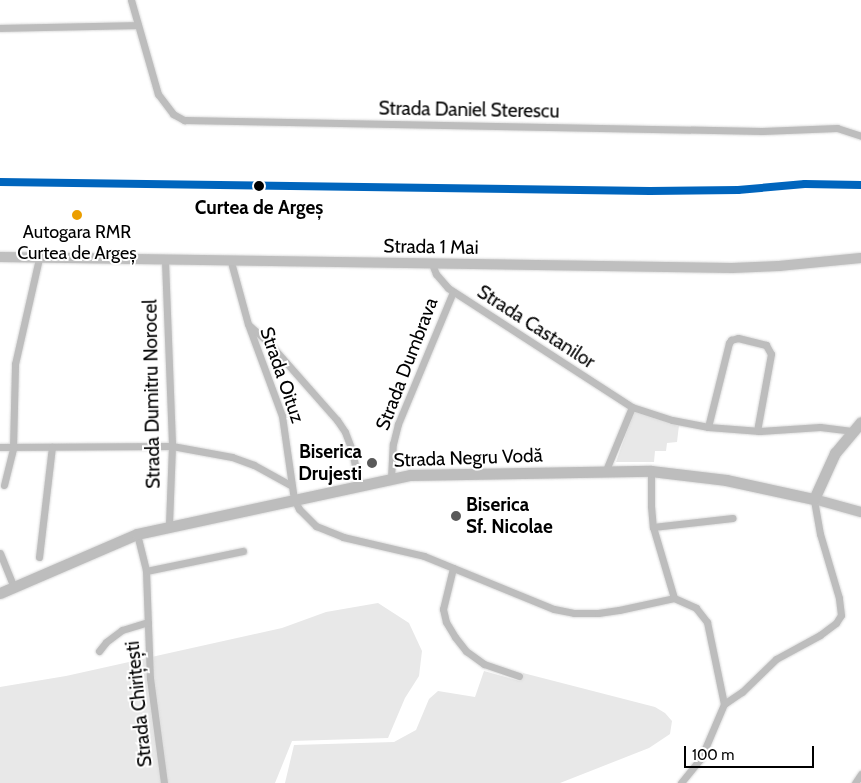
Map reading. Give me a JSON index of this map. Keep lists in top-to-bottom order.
{
  "streets": {
    "main road": ["Strada 1 Mai", "Strada Negru Vodă"],
    "street": [
      "Strada Daniel Sterescu",
      "Strada Castanilor",
      "Strada Dumbrava",
      "Strada Oituz",
      "Strada Dumitru Norocel",
      "Strada Chirițești"
    ]
  },
  "crossings": [
    ["Strada 1 Mai", "Strada Castanilor"],
    ["Strada 1 Mai", "Strada Oituz"],
    ["Strada 1 Mai", "Strada Dumitru Norocel"],
    ["Strada Castanilor", "Strada Dumbrava"],
    ["Strada Dumbrava", "Strada Negru Vodă"],
    ["Strada Oituz", "Strada Negru Vodă"],
    ["Strada Dumitru Norocel", "Strada Negru Vodă"],
    ["Strada Negru Vodă", "Strada Chirițești"]
  ],
  "places": [
    "Curtea de Argeș",
    "Autogara RMR Curtea de Argeș",
    "Biserica Drujesti",
    "Biserica Sf. Nicolae"
  ],
  "scale_bar": "100 m"
}
